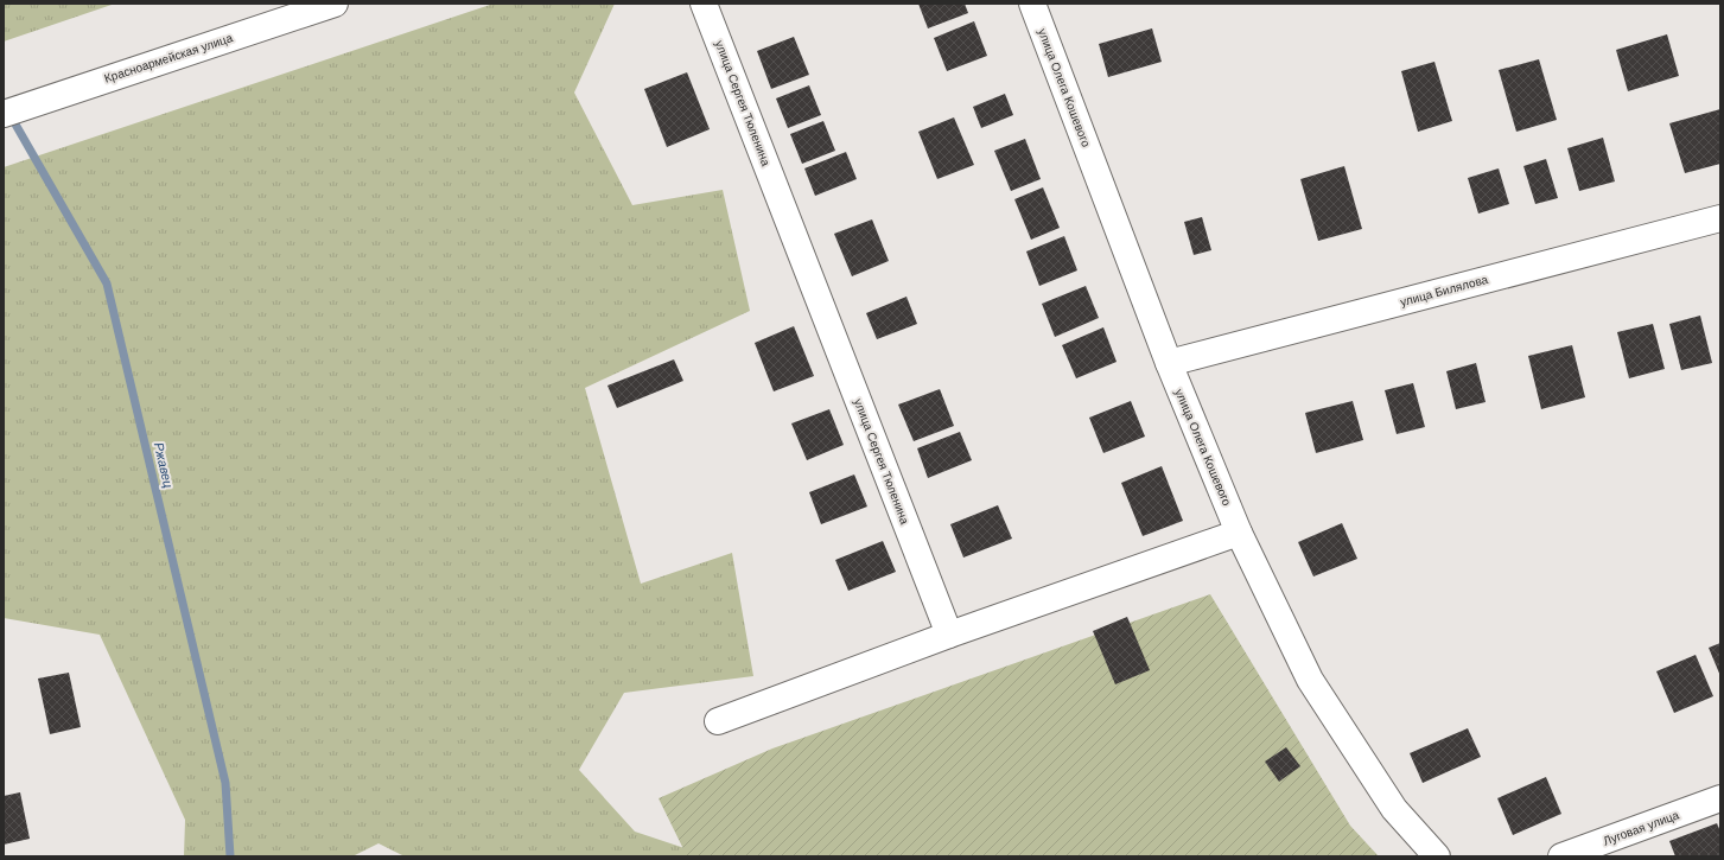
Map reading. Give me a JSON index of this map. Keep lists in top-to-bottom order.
{
  "streets": {
    "street": [
      "Красноармейская улица",
      "улица Олега Кошевого",
      "улица Сергея Тюленина",
      "улица Билялова",
      "Луговая улица"
    ]
  },
  "crossings": [
    ["улица Олега Кошевого", "улица Билялова"]
  ],
  "water": ["Ржавец"]
}
